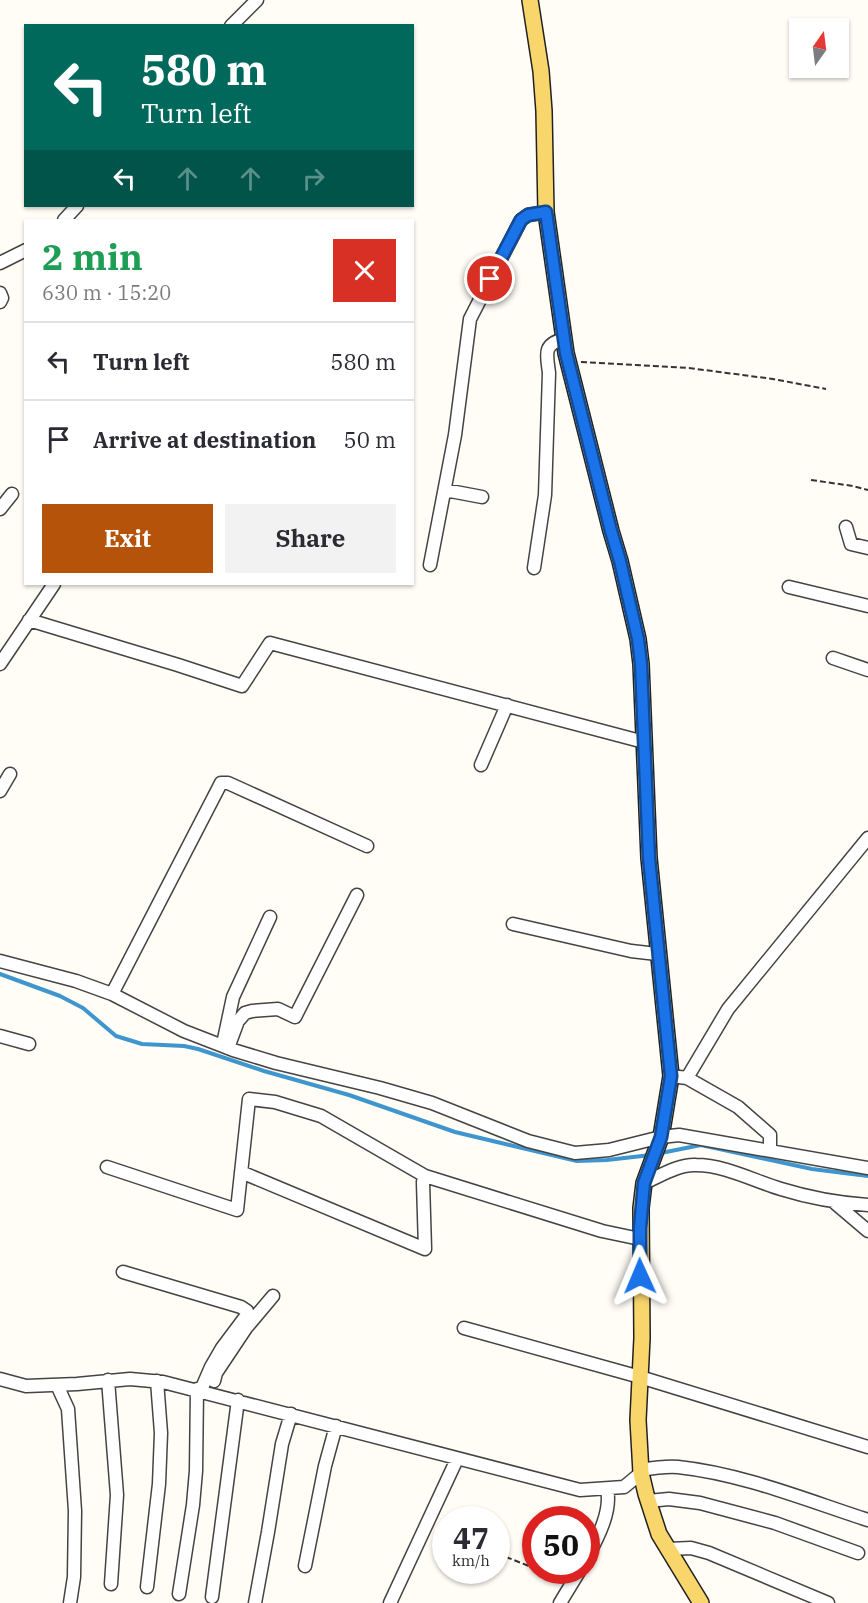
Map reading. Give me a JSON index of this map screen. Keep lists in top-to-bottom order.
{
  "north": "top",
  "page": {
    "turn": ["580 m", "Turn left"],
    "heading": ["2 min", "630 m · 15:20"],
    "list": [
      {
        "name": "Turn left",
        "value": "580 m"
      },
      {
        "name": "Arrive at destination",
        "value": "50 m"
      }
    ],
    "buttons": ["Exit", "Share"],
    "speed": "47 km/h",
    "limit": "50"
  }
}
